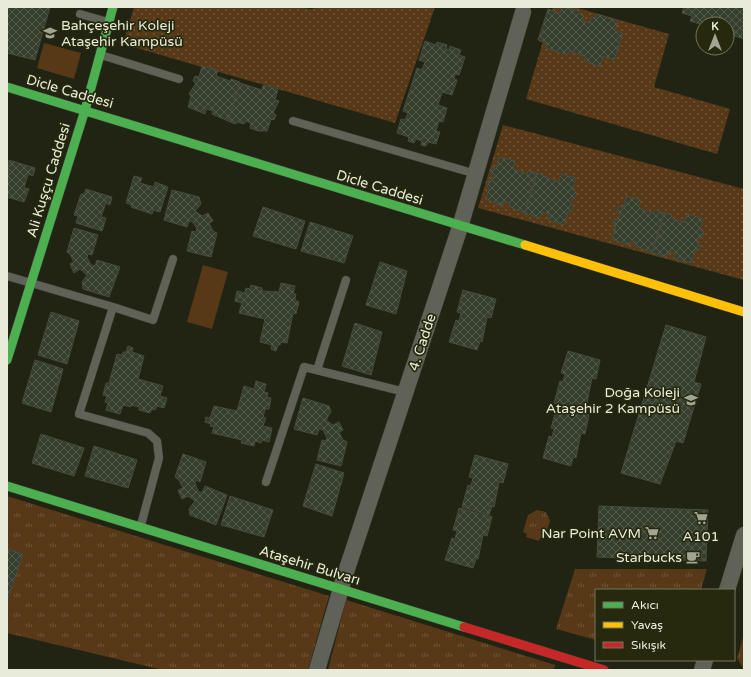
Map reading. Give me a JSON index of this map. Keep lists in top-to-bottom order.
{
  "streets": {
    "street": [
      "Dicle Caddesi",
      "Ali Kuşçu Caddesi",
      "4. Cadde",
      "Ataşehir Bulvarı"
    ]
  },
  "crossings": [
    ["Dicle Caddesi", "Ali Kuşçu Caddesi"],
    ["Dicle Caddesi", "4. Cadde"],
    ["4. Cadde", "Ataşehir Bulvarı"]
  ],
  "places": {
    "school or university": ["Bahçeşehir Koleji Ataşehir Kampüsü", "Doğa Koleji Ataşehir 2 Kampüsü"],
    "supermarket": ["A101", "Nar Point AVM"],
    "cafe": ["Starbucks"]
  },
  "legend": ["Akıcı", "Yavaş", "Sıkışık"],
  "north": "top"
}
